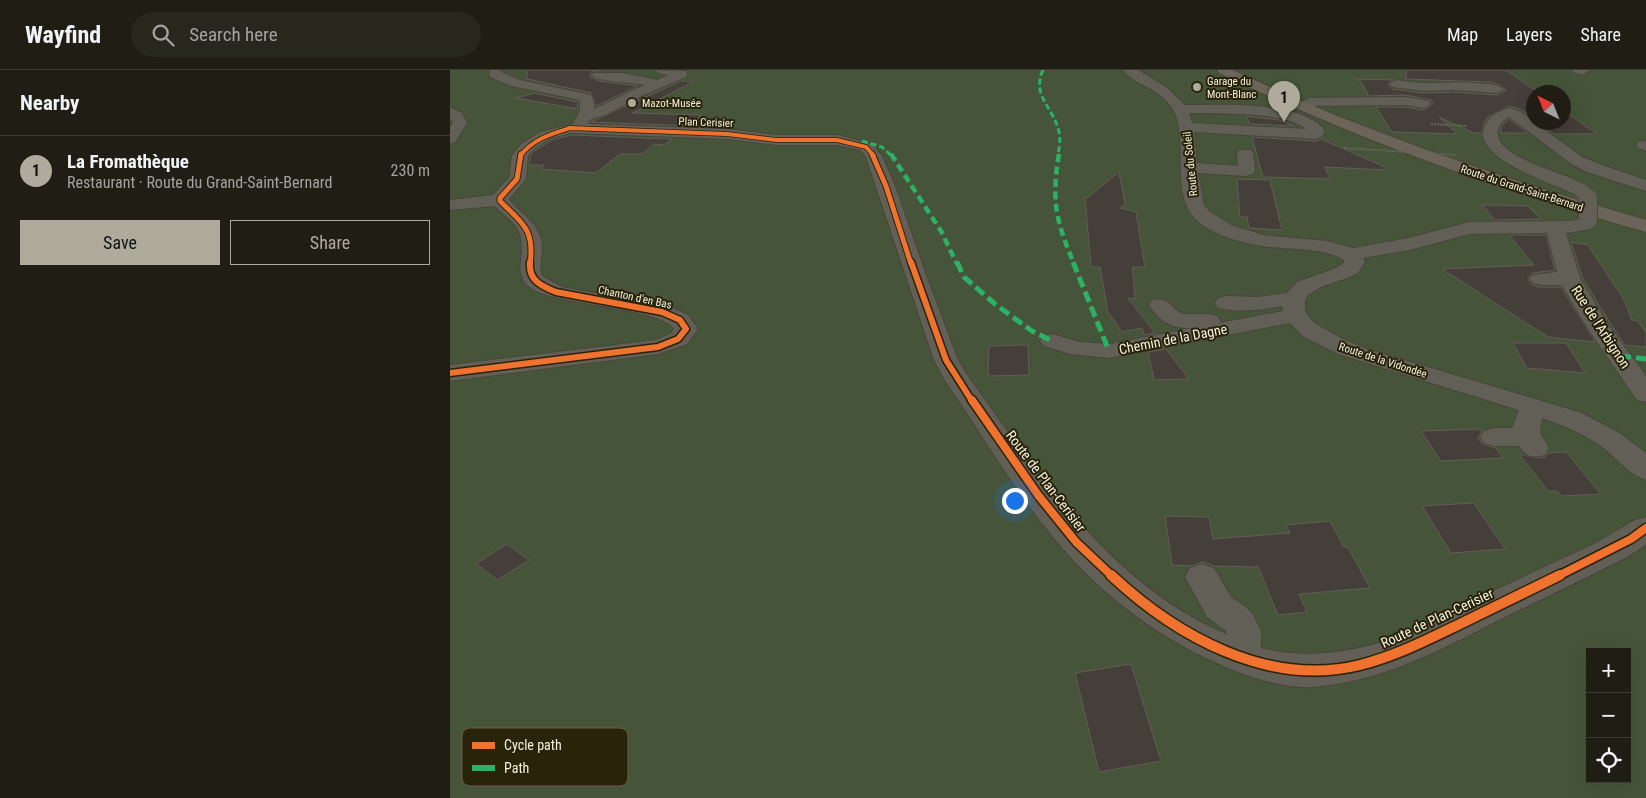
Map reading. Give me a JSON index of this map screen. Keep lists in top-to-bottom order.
{
  "streets": {
    "main road": ["Route du Grand-Saint-Bernard"],
    "street": [
      "Plan Cerisier",
      "Route du Soleil",
      "Chanton d'en Bas",
      "Rue de l'Arbignon",
      "Chemin de la Dagne",
      "Route de la Vidondée",
      "Route de Plan-Cerisier"
    ]
  },
  "crossings": [
    ["Plan Cerisier", "Route de Plan-Cerisier"],
    ["Chemin de la Dagne", "Route de la Vidondée"]
  ],
  "places": ["Garage du Mont-Blanc", "Mazot-Musée"],
  "legend": ["Cycle path", "Path"],
  "north": "top left",
  "page": {
    "header": "Wayfind",
    "search": "Search here",
    "nav": ["Map", "Layers", "Share"],
    "heading": "Nearby",
    "pins": "1",
    "list": [
      {
        "mark": "1",
        "name": "La Fromathèque",
        "note": "Restaurant · Route du Grand-Saint-Bernard",
        "value": "230 m"
      }
    ],
    "buttons": ["Save", "Share"],
    "map_buttons": ["+", "−"]
  }
}
